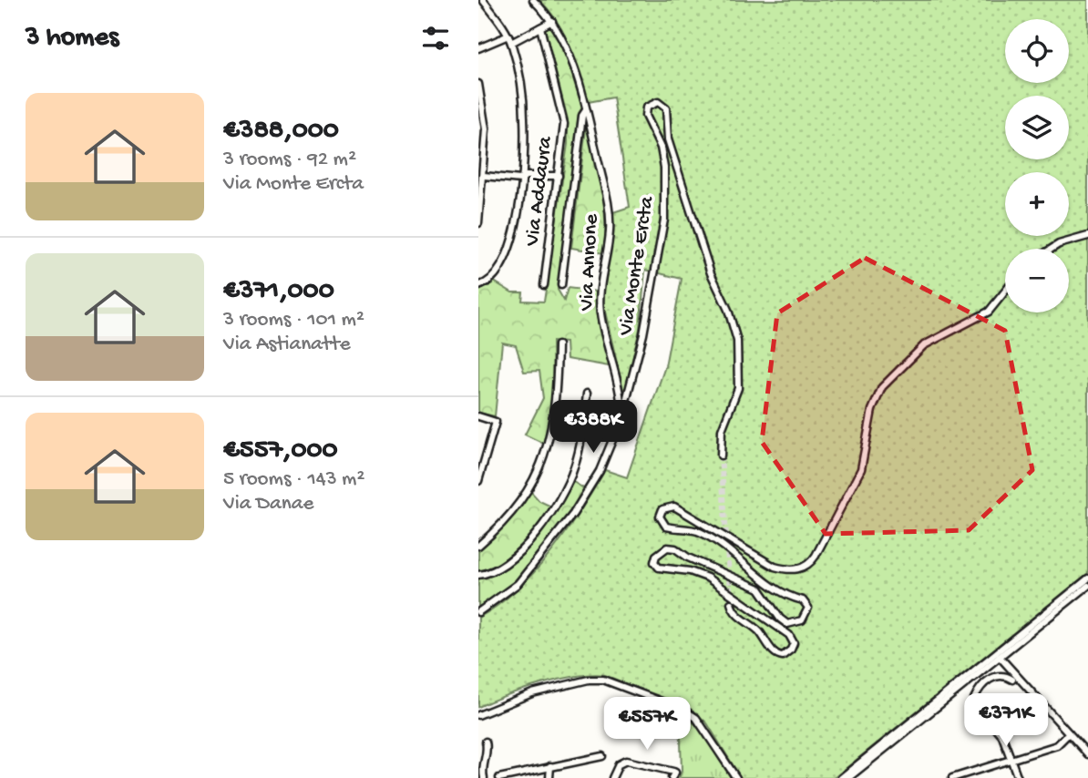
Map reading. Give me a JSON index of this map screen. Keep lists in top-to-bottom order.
{
  "streets": {
    "street": ["Via Addaura", "Via Annone", "Via Monte Ercta"]
  },
  "crossings": [
    ["Via Annone", "Via Monte Ercta"]
  ],
  "page": {
    "heading": "3 homes",
    "map_buttons": ["+", "−"],
    "list": [
      {
        "name": "€388,000",
        "note": "3 rooms · 92 m² · Via Monte Ercta"
      },
      {
        "name": "€371,000",
        "note": "3 rooms · 101 m² · Via Astianatte"
      },
      {
        "name": "€557,000",
        "note": "5 rooms · 143 m² · Via Danae"
      }
    ],
    "price": ["€388K", "€371K", "€557K"]
  }
}
